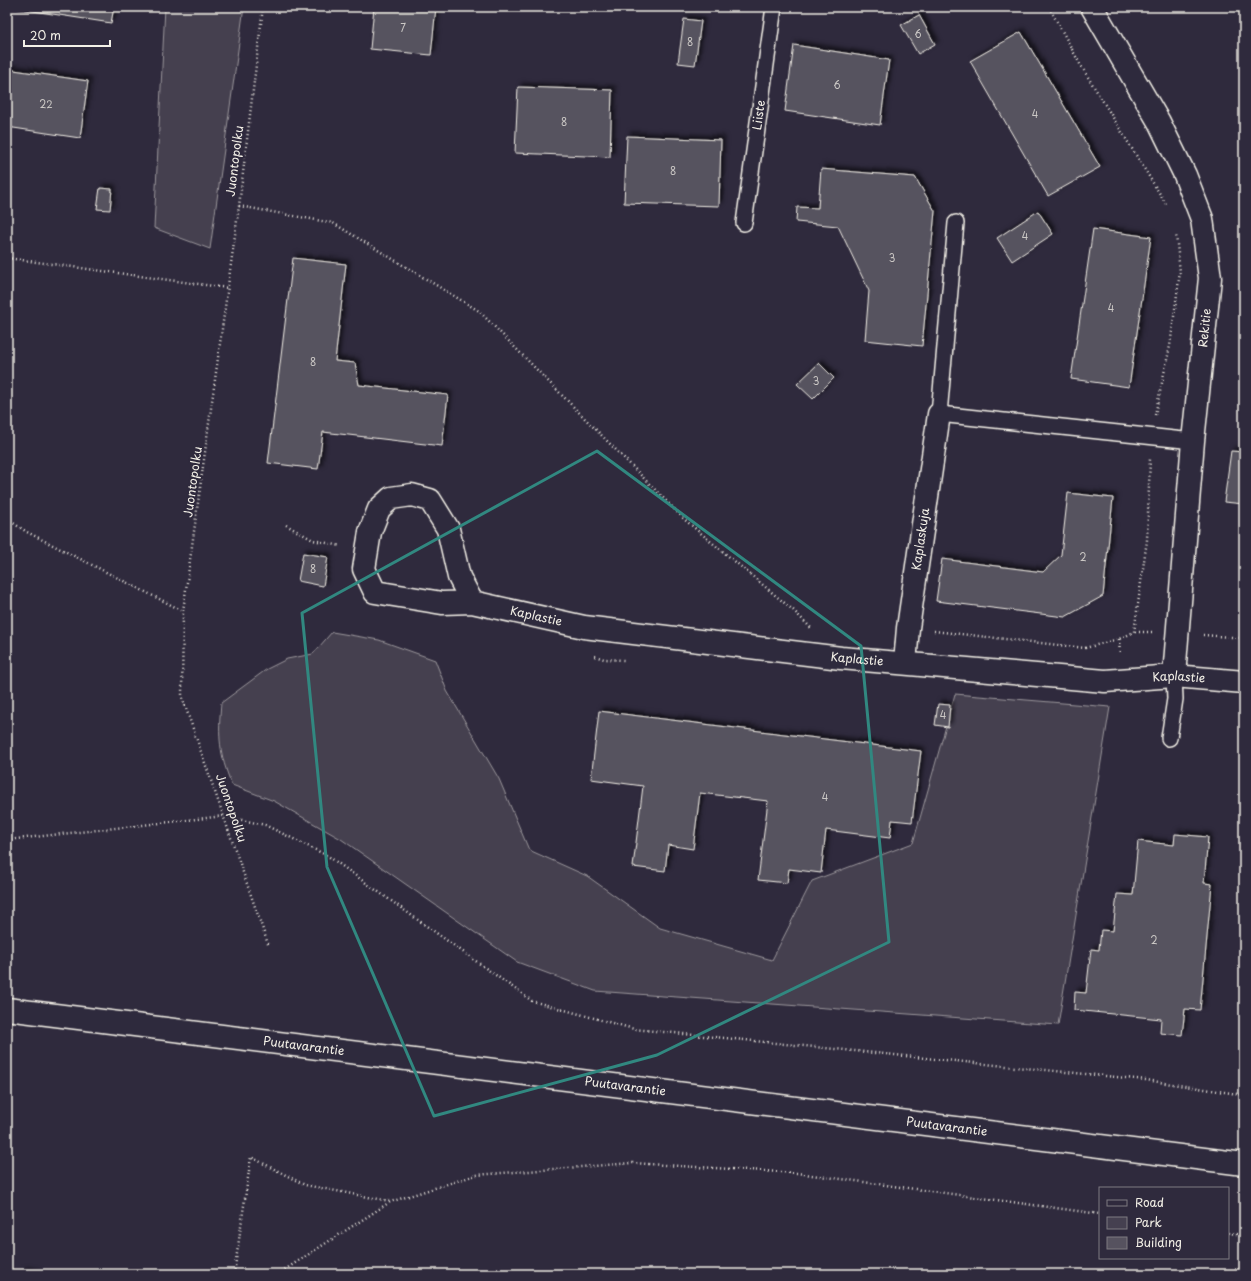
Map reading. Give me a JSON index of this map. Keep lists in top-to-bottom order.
{
  "streets": {
    "street": [
      "Rekitie",
      "Kaplaskuja",
      "Kaplastie",
      "Puutavarantie"
    ],
    "lane": ["Liiste"],
    "path": ["Juontopolku"]
  },
  "crossings": [
    ["Rekitie", "Kaplastie"],
    ["Kaplaskuja", "Kaplastie"]
  ],
  "house_numbers": [
    "7",
    "6",
    "8",
    "6",
    "22",
    "4",
    "8",
    "8",
    "4",
    "3",
    "4",
    "8",
    "3",
    "2",
    "8",
    "4",
    "4",
    "2"
  ],
  "legend": ["Road", "Park", "Building"],
  "scale_bar": "20 m"
}
